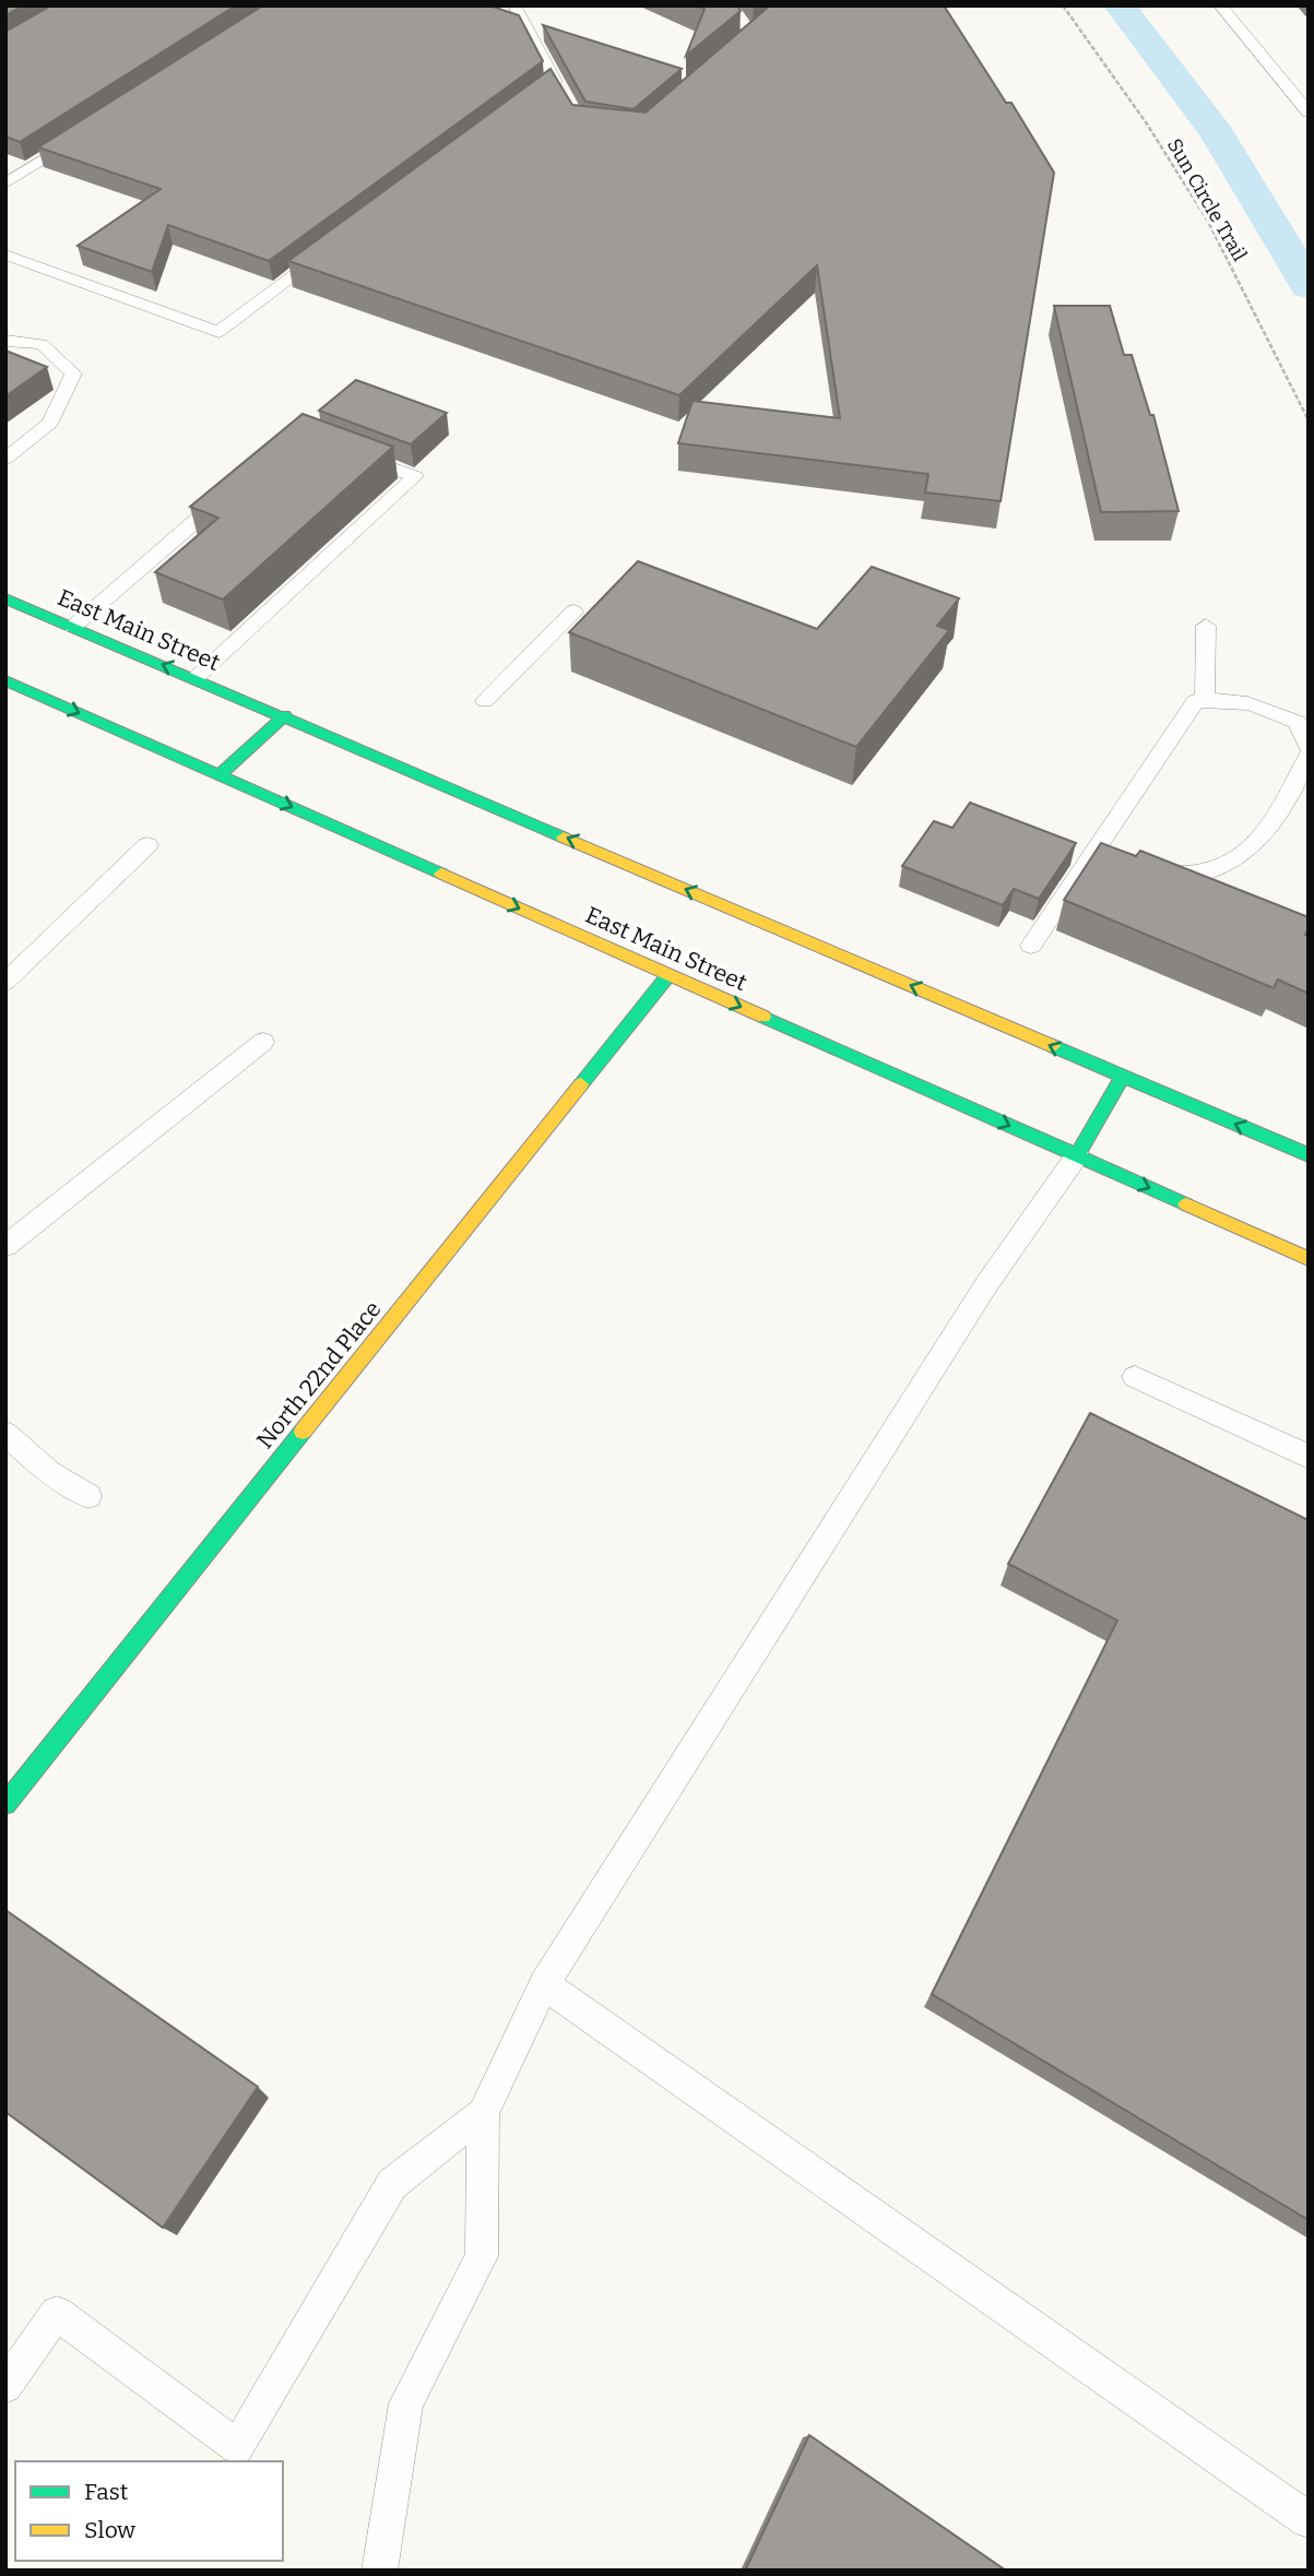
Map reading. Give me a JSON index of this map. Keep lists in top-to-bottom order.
{
  "streets": {
    "main road": ["East Main Street", "North 22nd Place"],
    "path": ["Sun Circle Trail"]
  },
  "crossings": [
    ["East Main Street", "North 22nd Place"]
  ],
  "legend": ["Fast", "Slow"]
}
